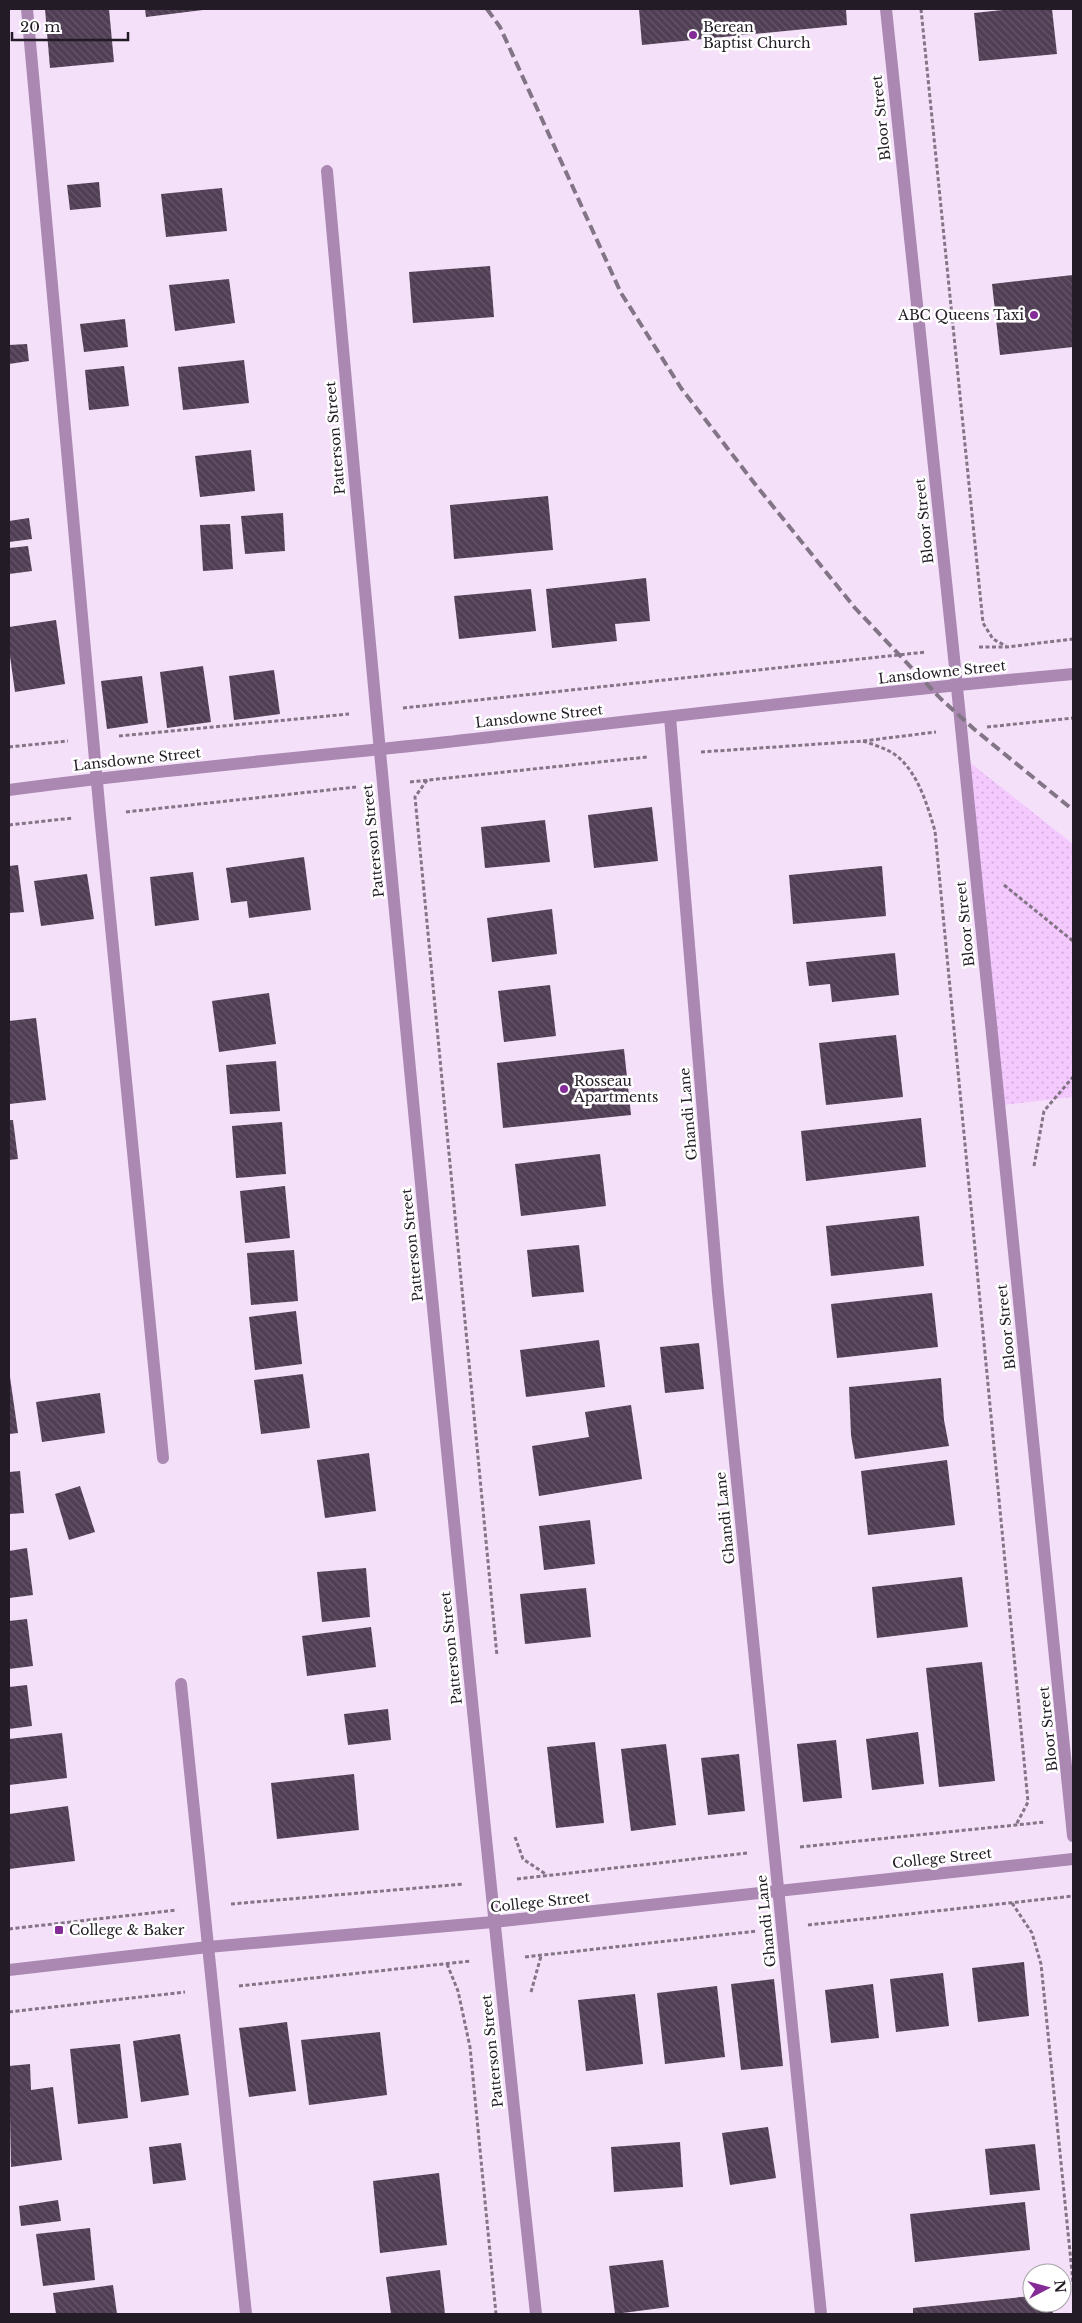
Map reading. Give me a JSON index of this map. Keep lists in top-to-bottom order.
{
  "streets": {
    "street": [
      "Bloor Street",
      "Patterson Street",
      "Lansdowne Street",
      "Ghandi Lane",
      "College Street"
    ]
  },
  "crossings": [
    ["Bloor Street", "Lansdowne Street"],
    ["Patterson Street", "Lansdowne Street"],
    ["Patterson Street", "College Street"],
    ["Lansdowne Street", "Ghandi Lane"],
    ["Ghandi Lane", "College Street"]
  ],
  "places": {
    "other": ["Berean Baptist Church", "ABC Queens Taxi", "Rosseau Apartments"],
    "transit": ["College & Baker"]
  },
  "scale_bar": "20 m",
  "north": "right"
}
